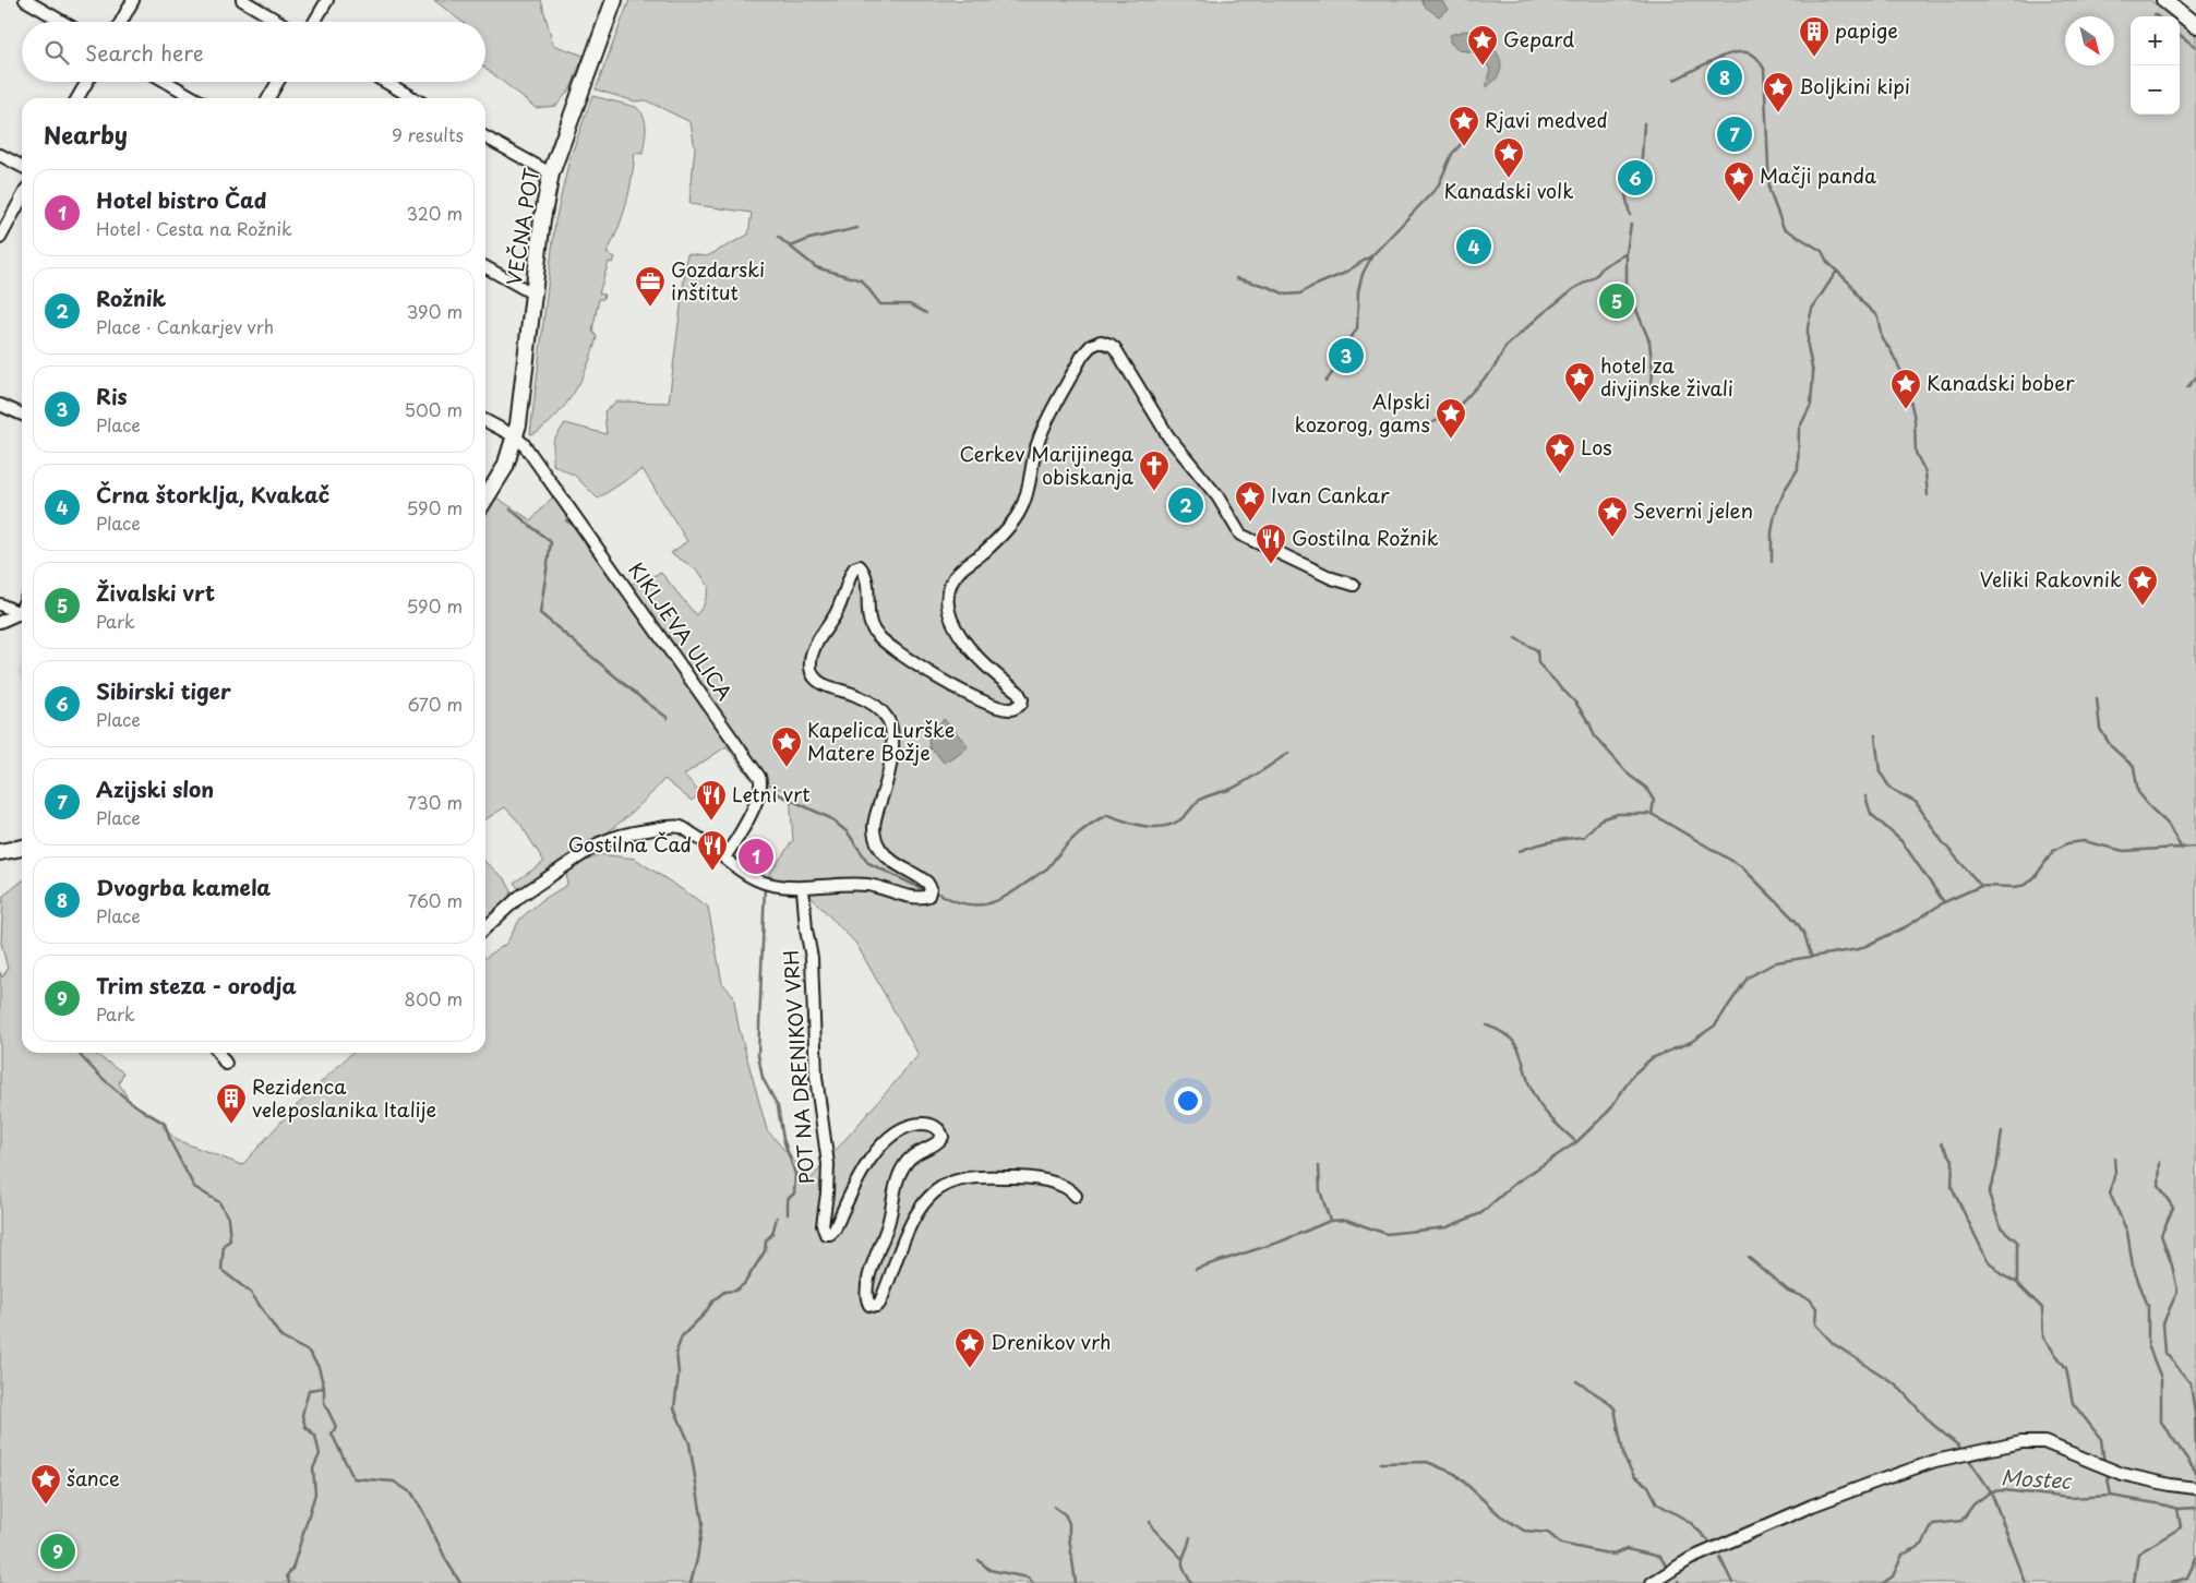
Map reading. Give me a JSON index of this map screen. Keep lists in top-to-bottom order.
{
  "streets": {
    "main road": ["VEČNA POT"],
    "street": ["KIKLJEVA ULICA", "POT NA DRENIKOV VRH"]
  },
  "crossings": [
    ["VEČNA POT", "KIKLJEVA ULICA"]
  ],
  "water": ["Mostec"],
  "places": {
    "building": ["papige", "Rezidenca veleposlanika Italije"],
    "place": [
      "Gepard",
      "Boljkini kipi",
      "Rjavi medved",
      "Kanadski volk",
      "Mačji panda",
      "hotel za divjinske živali",
      "Kanadski bober",
      "Alpski kozorog, gams",
      "Los",
      "Ivan Cankar",
      "Severni jelen",
      "Veliki Rakovnik",
      "Kapelica Lurške Matere Božje",
      "Drenikov vrh",
      "šance"
    ],
    "office": ["Gozdarski inštitut"],
    "church": ["Cerkev Marijinega obiskanja"],
    "restaurant": ["Gostilna Rožnik", "Letni vrt", "Gostilna Čad"]
  },
  "north": "bottom right",
  "page": {
    "map_buttons": ["+", "−"],
    "search": "Search here",
    "pins": [
      "8",
      "7",
      "6",
      "4",
      "5",
      "3",
      "2",
      "1",
      "9"
    ],
    "heading": ["Nearby", "9 results"],
    "list": [
      {
        "mark": "1",
        "name": "Hotel bistro Čad",
        "note": "Hotel · Cesta na Rožnik",
        "value": "320 m"
      },
      {
        "mark": "2",
        "name": "Rožnik",
        "note": "Place · Cankarjev vrh",
        "value": "390 m"
      },
      {
        "mark": "3",
        "name": "Ris",
        "note": "Place",
        "value": "500 m"
      },
      {
        "mark": "4",
        "name": "Črna štorklja, Kvakač",
        "note": "Place",
        "value": "590 m"
      },
      {
        "mark": "5",
        "name": "Živalski vrt",
        "note": "Park",
        "value": "590 m"
      },
      {
        "mark": "6",
        "name": "Sibirski tiger",
        "note": "Place",
        "value": "670 m"
      },
      {
        "mark": "7",
        "name": "Azijski slon",
        "note": "Place",
        "value": "730 m"
      },
      {
        "mark": "8",
        "name": "Dvogrba kamela",
        "note": "Place",
        "value": "760 m"
      },
      {
        "mark": "9",
        "name": "Trim steza - orodja",
        "note": "Park",
        "value": "800 m"
      }
    ]
  }
}
